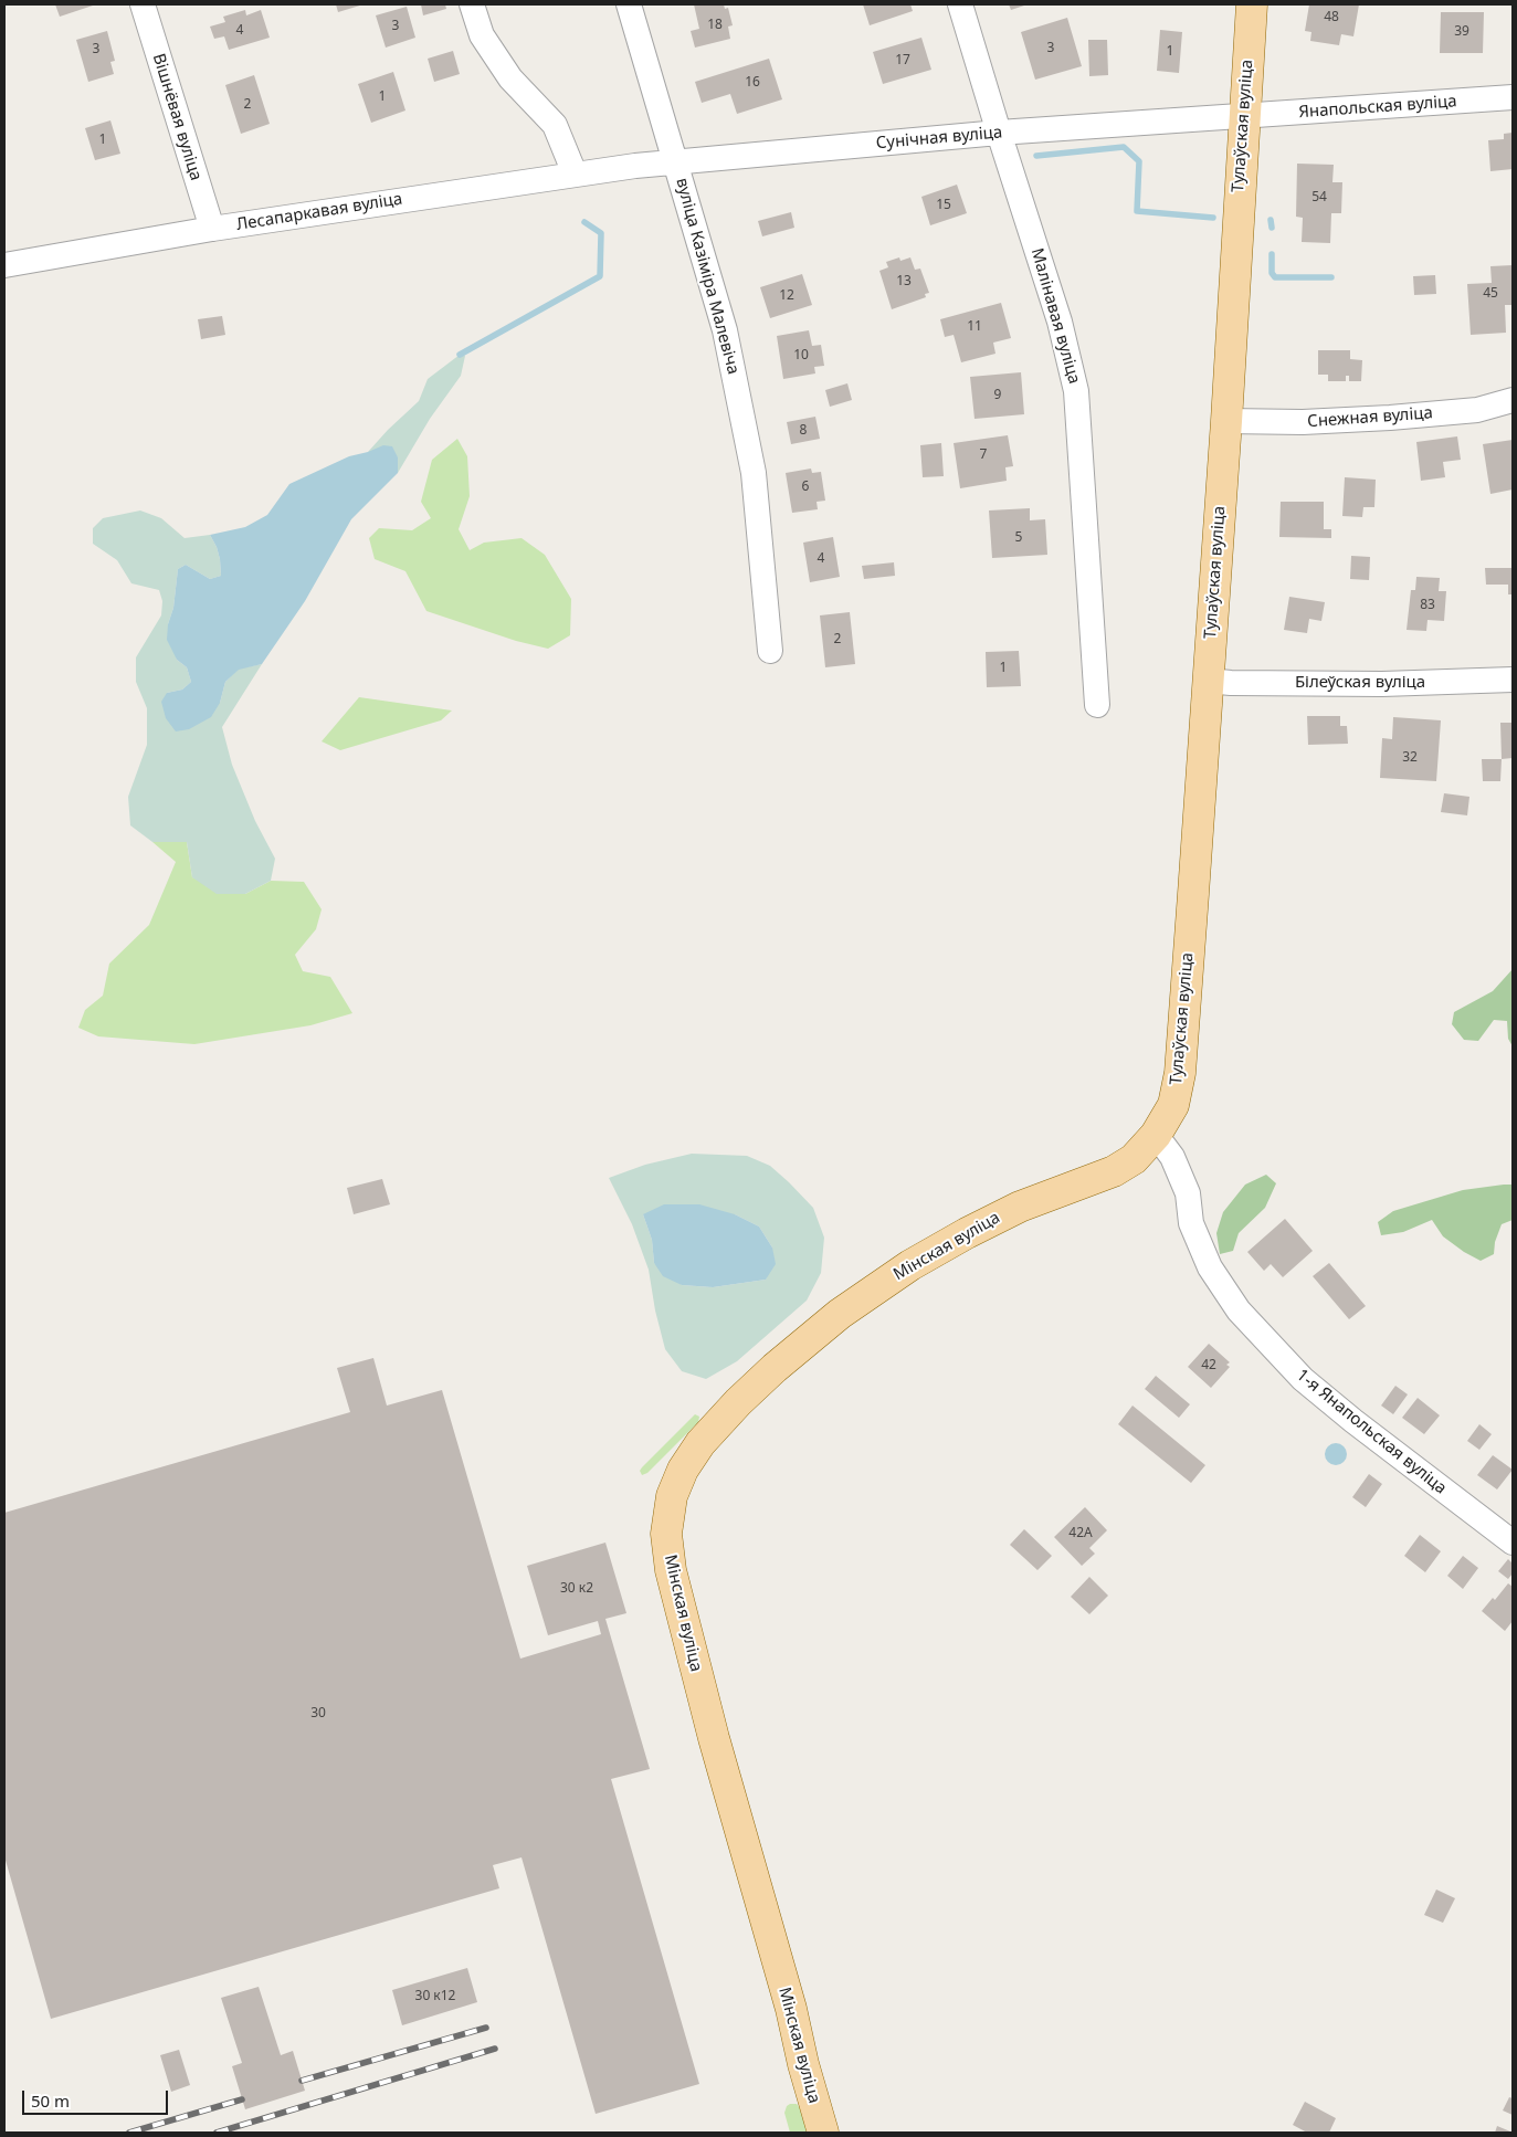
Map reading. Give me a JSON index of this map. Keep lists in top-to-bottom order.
{
  "streets": {
    "main road": ["Тулаўская вуліца", "Мінская вуліца"],
    "street": [
      "Янапольская вуліца",
      "Вішнёвая вуліца",
      "Сунічная вуліца",
      "Лесапаркавая вуліца",
      "вуліца Казіміра Малевіча",
      "Малінавая вуліца",
      "Снежная вуліца",
      "Білеўская вуліца",
      "1-я Янапольская вуліца"
    ]
  },
  "crossings": [
    ["Янапольская вуліца", "Тулаўская вуліца"],
    ["Янапольская вуліца", "Сунічная вуліца"],
    ["Вішнёвая вуліца", "Лесапаркавая вуліца"],
    ["Тулаўская вуліца", "Сунічная вуліца"],
    ["Тулаўская вуліца", "Снежная вуліца"],
    ["Тулаўская вуліца", "Білеўская вуліца"],
    ["Тулаўская вуліца", "Мінская вуліца"],
    ["Тулаўская вуліца", "1-я Янапольская вуліца"],
    ["Сунічная вуліца", "Лесапаркавая вуліца"],
    ["Сунічная вуліца", "вуліца Казіміра Малевіча"],
    ["Сунічная вуліца", "Малінавая вуліца"],
    ["Мінская вуліца", "1-я Янапольская вуліца"]
  ],
  "house_numbers": [
    "48",
    "18",
    "3",
    "4",
    "39",
    "3",
    "3",
    "1",
    "17",
    "16",
    "1",
    "2",
    "1",
    "54",
    "15",
    "13",
    "45",
    "12",
    "11",
    "10",
    "9",
    "8",
    "7",
    "6",
    "5",
    "4",
    "83",
    "2",
    "1",
    "32",
    "42",
    "42А",
    "30 к2",
    "30",
    "30 к12"
  ],
  "scale_bar": "50 m"
}
